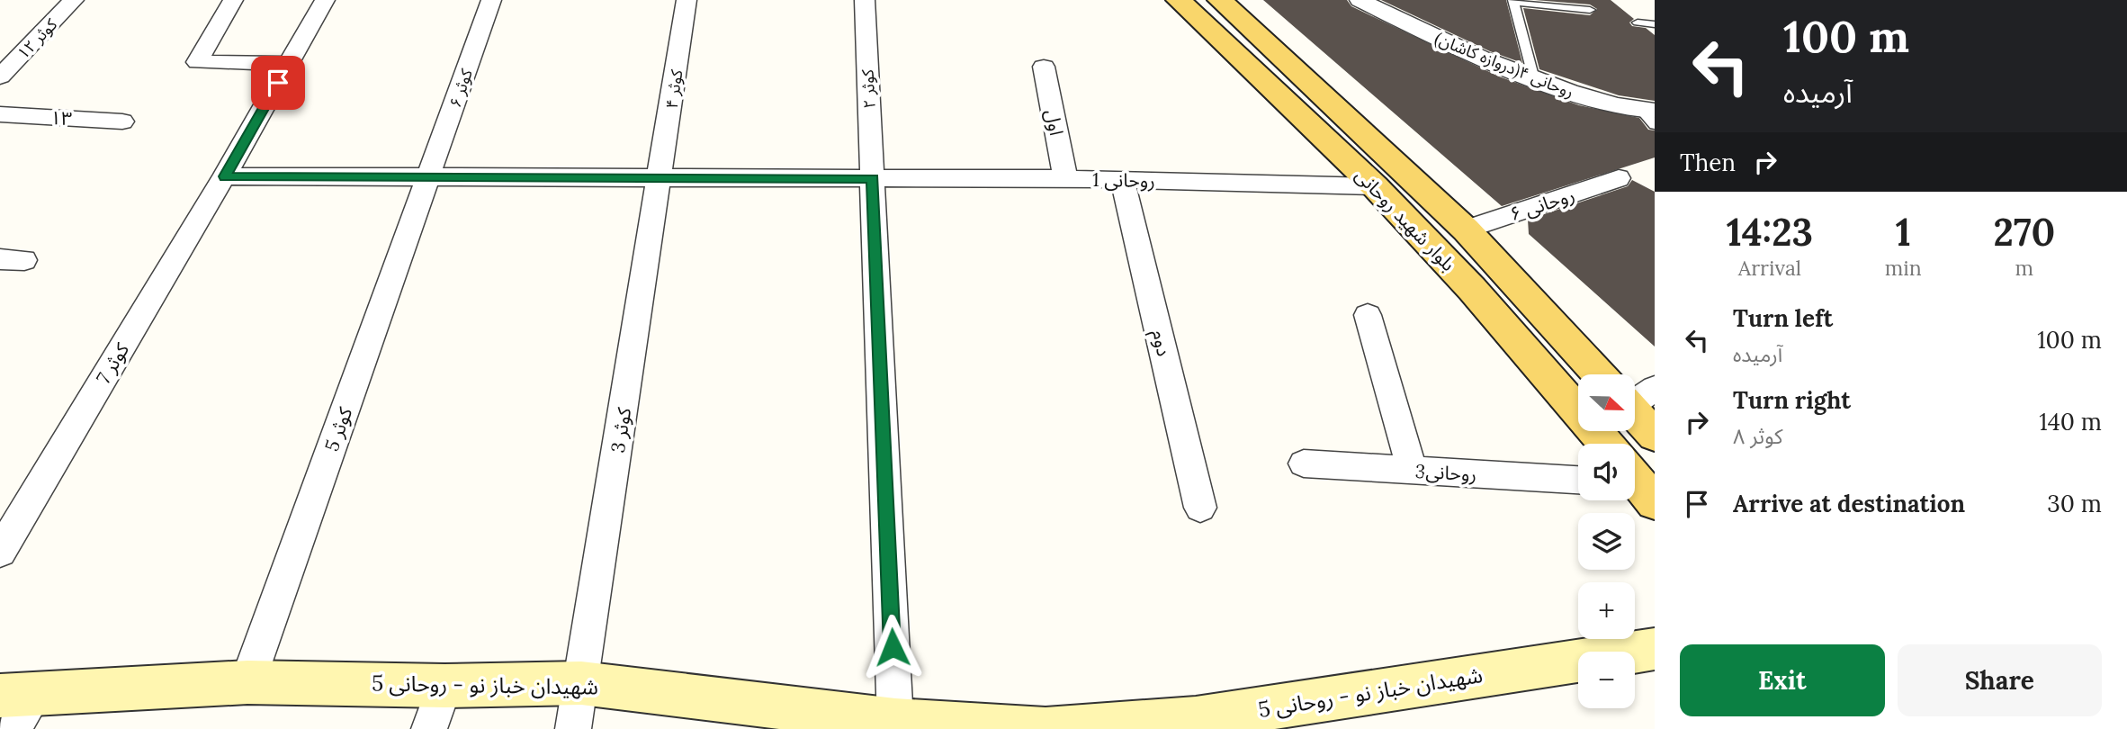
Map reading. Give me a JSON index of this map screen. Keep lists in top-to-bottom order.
{
  "streets": {
    "main road": ["بلوار شهید روحانی"],
    "street": [
      "کوثر ۱۲",
      "روحانی ۴(دروازه کاشان)",
      "کوثر ۶",
      "کوثر ۴",
      "کوثر ۲",
      "۱۳",
      "اول",
      "روحانی 1",
      "روحانی ۶",
      "دوم",
      "کوثر 7",
      "کوثر 5",
      "کوثر 3",
      "روحانی3",
      "شهیدان خباز نو - روحانی 5"
    ]
  },
  "crossings": [
    ["کوثر ۶", "روحانی 1"],
    ["کوثر ۶", "کوثر 5"],
    ["کوثر ۴", "روحانی 1"],
    ["کوثر ۴", "کوثر 3"],
    ["کوثر ۲", "روحانی 1"],
    ["کوثر ۲", "شهیدان خباز نو - روحانی 5"],
    ["اول", "روحانی 1"],
    ["روحانی 1", "بلوار شهید روحانی"],
    ["روحانی 1", "دوم"],
    ["روحانی 1", "کوثر 7"],
    ["روحانی 1", "کوثر 5"],
    ["روحانی 1", "کوثر 3"],
    ["روحانی ۶", "بلوار شهید روحانی"],
    ["کوثر 5", "شهیدان خباز نو - روحانی 5"],
    ["کوثر 3", "شهیدان خباز نو - روحانی 5"]
  ],
  "north": "right",
  "page": {
    "turn": ["100 m", "آرمیده"],
    "then": "Then",
    "eta": [
      "14:23",
      "Arrival",
      "1",
      "min",
      "270",
      "m"
    ],
    "list": [
      {
        "name": "Turn left",
        "note": "آرمیده",
        "value": "100 m"
      },
      {
        "name": "Turn right",
        "note": "کوثر ۸",
        "value": "140 m"
      },
      {
        "name": "Arrive at destination",
        "value": "30 m"
      }
    ],
    "map_buttons": ["+", "−"],
    "buttons": ["Exit", "Share"]
  }
}
